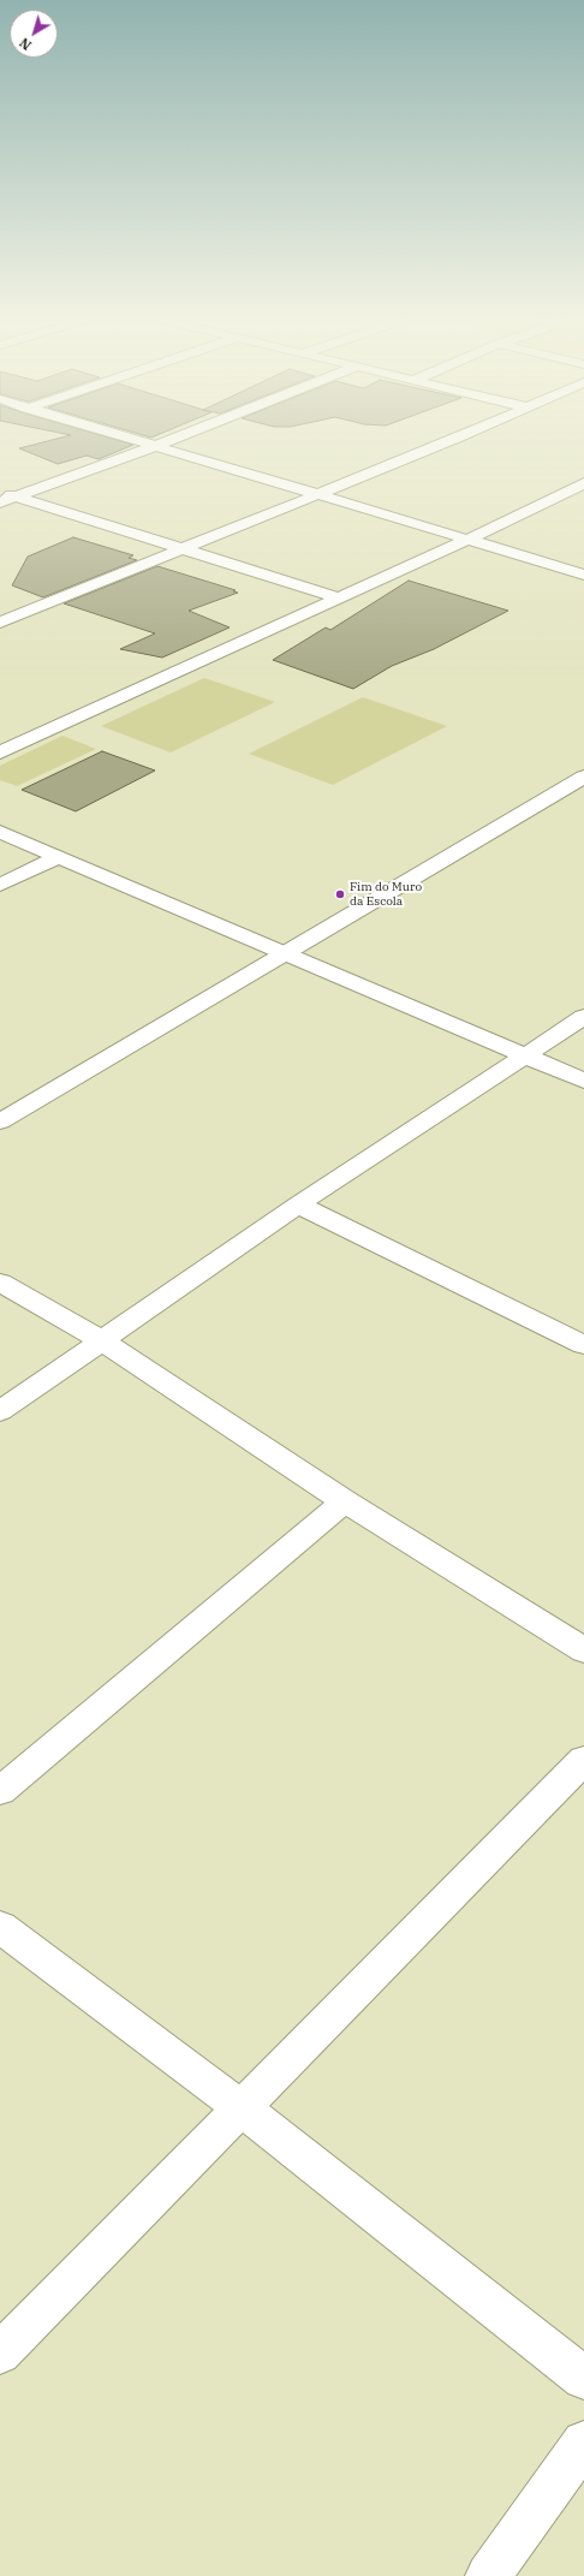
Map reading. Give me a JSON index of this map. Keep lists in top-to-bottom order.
{
  "places": ["Fim do Muro da Escola"],
  "north": "bottom left"
}
